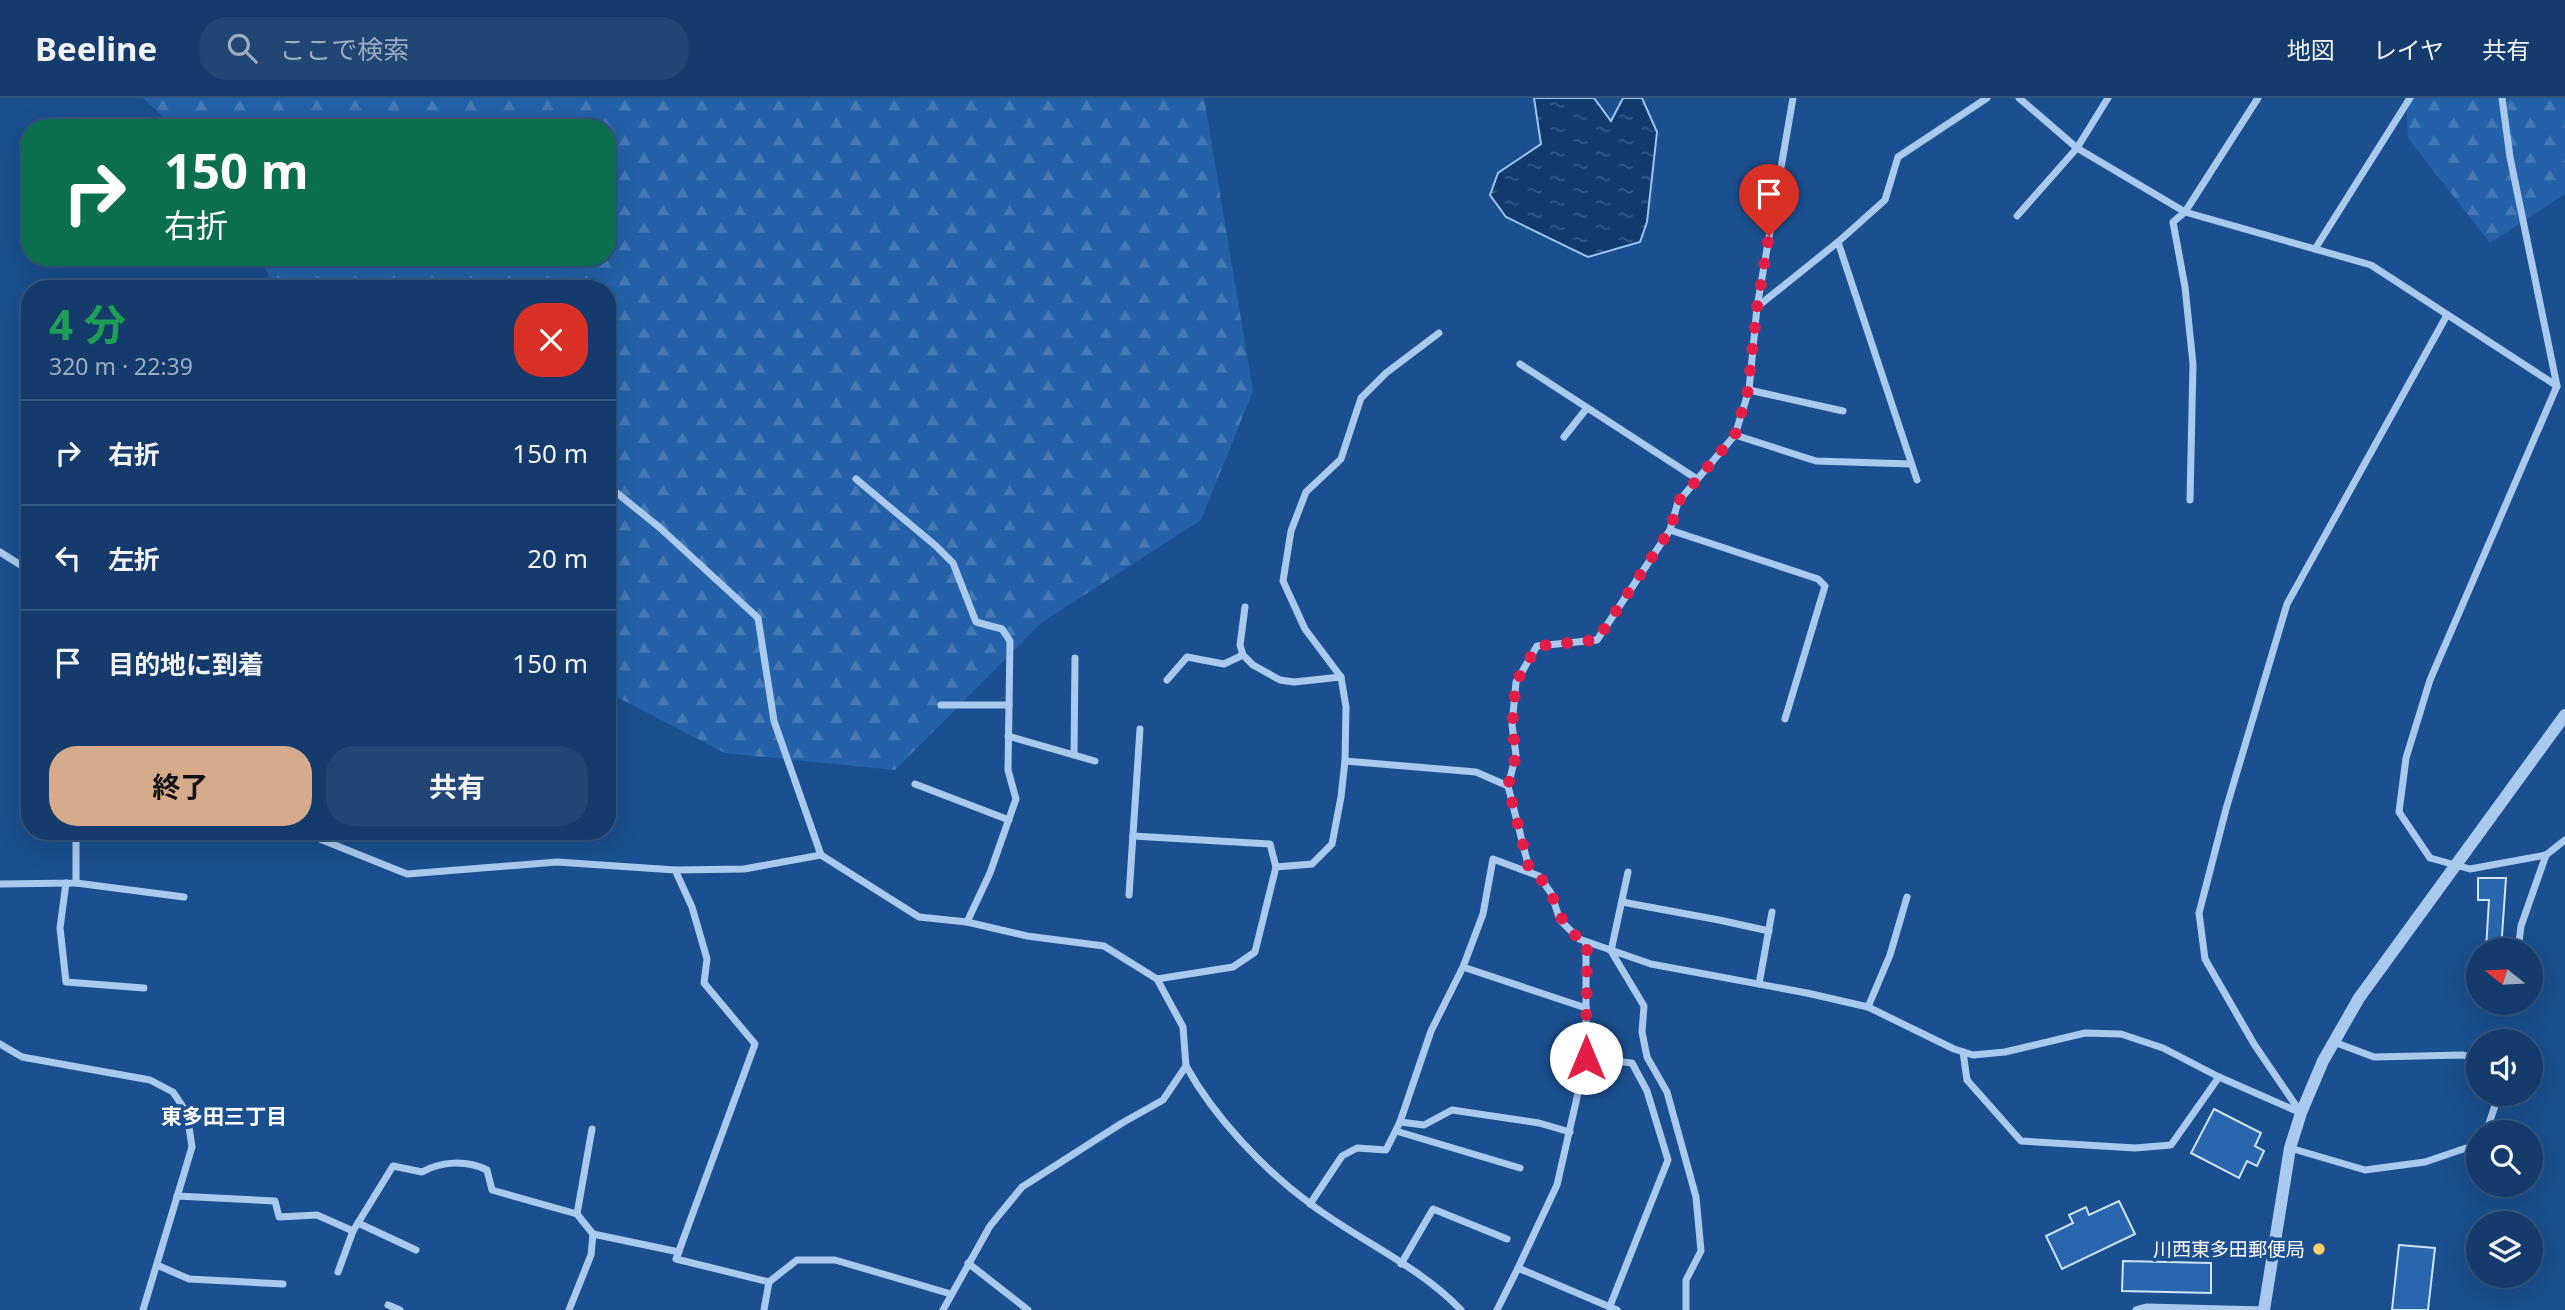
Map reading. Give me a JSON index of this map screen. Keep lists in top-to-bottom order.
{
  "districts": ["東多田三丁目"],
  "places": ["川西東多田郵便局"],
  "north": "left",
  "page": {
    "header": "Beeline",
    "search": "ここで検索",
    "nav": ["地図", "レイヤ", "共有"],
    "turn": ["150 m", "右折"],
    "heading": ["4 分", "320 m · 22:39"],
    "list": [
      {
        "name": "右折",
        "value": "150 m"
      },
      {
        "name": "左折",
        "value": "20 m"
      },
      {
        "name": "目的地に到着",
        "value": "150 m"
      }
    ],
    "buttons": ["終了", "共有"]
  }
}
